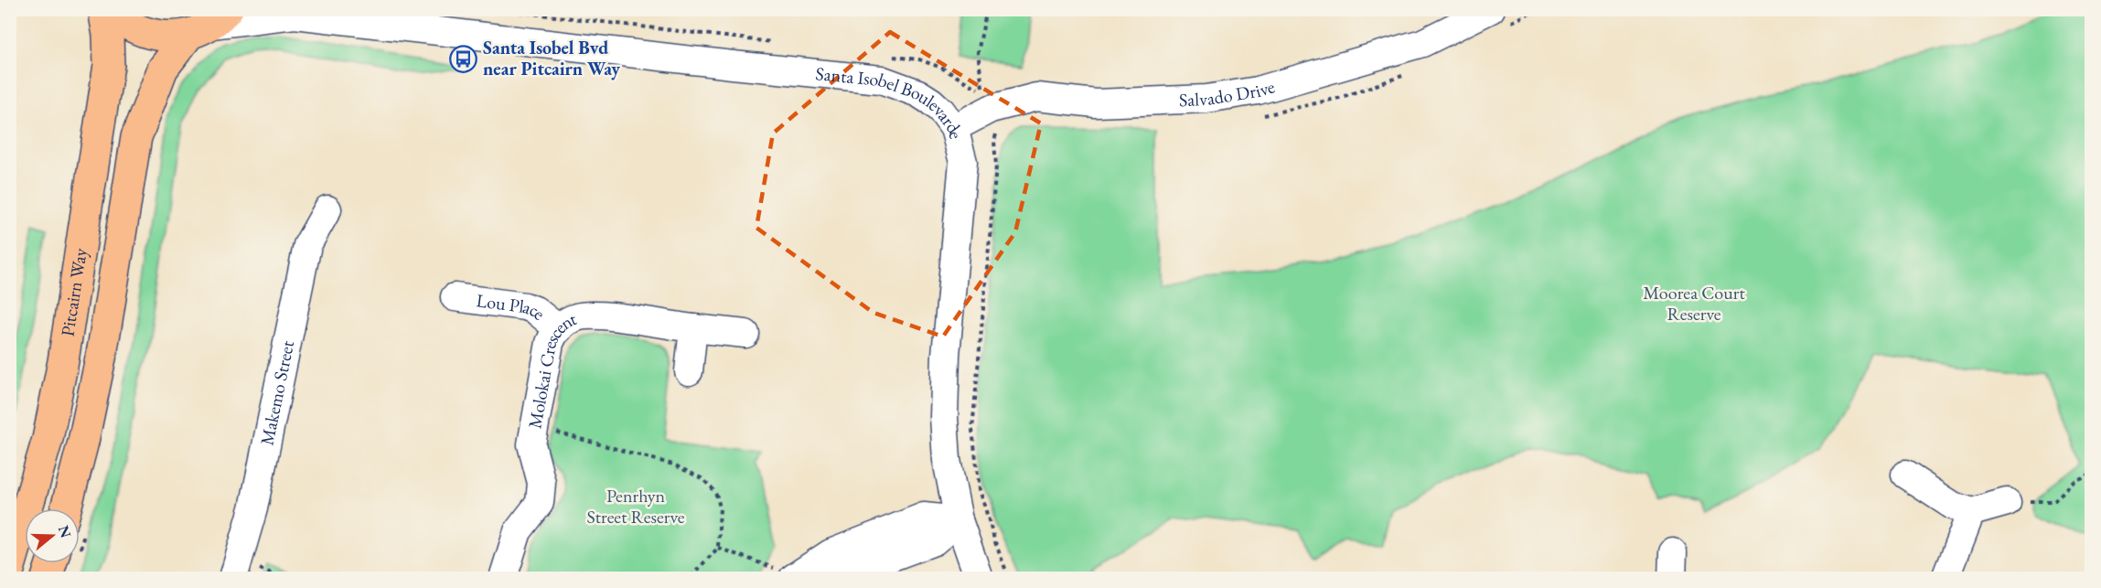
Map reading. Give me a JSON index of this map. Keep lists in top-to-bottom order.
{
  "streets": {
    "main road": ["Pitcairn Way"],
    "street": [
      "Salvado Drive",
      "Santa Isobel Boulevarde",
      "Lou Place",
      "Molokai Crescent",
      "Makemo Street"
    ]
  },
  "crossings": [
    ["Salvado Drive", "Santa Isobel Boulevarde"],
    ["Santa Isobel Boulevarde", "Pitcairn Way"],
    ["Lou Place", "Molokai Crescent"]
  ],
  "parks": ["Moorea Court Reserve", "Penrhyn Street Reserve"],
  "places": {
    "bus stop": ["Santa Isobel Bvd near Pitcairn Way"]
  },
  "north": "right"
}
